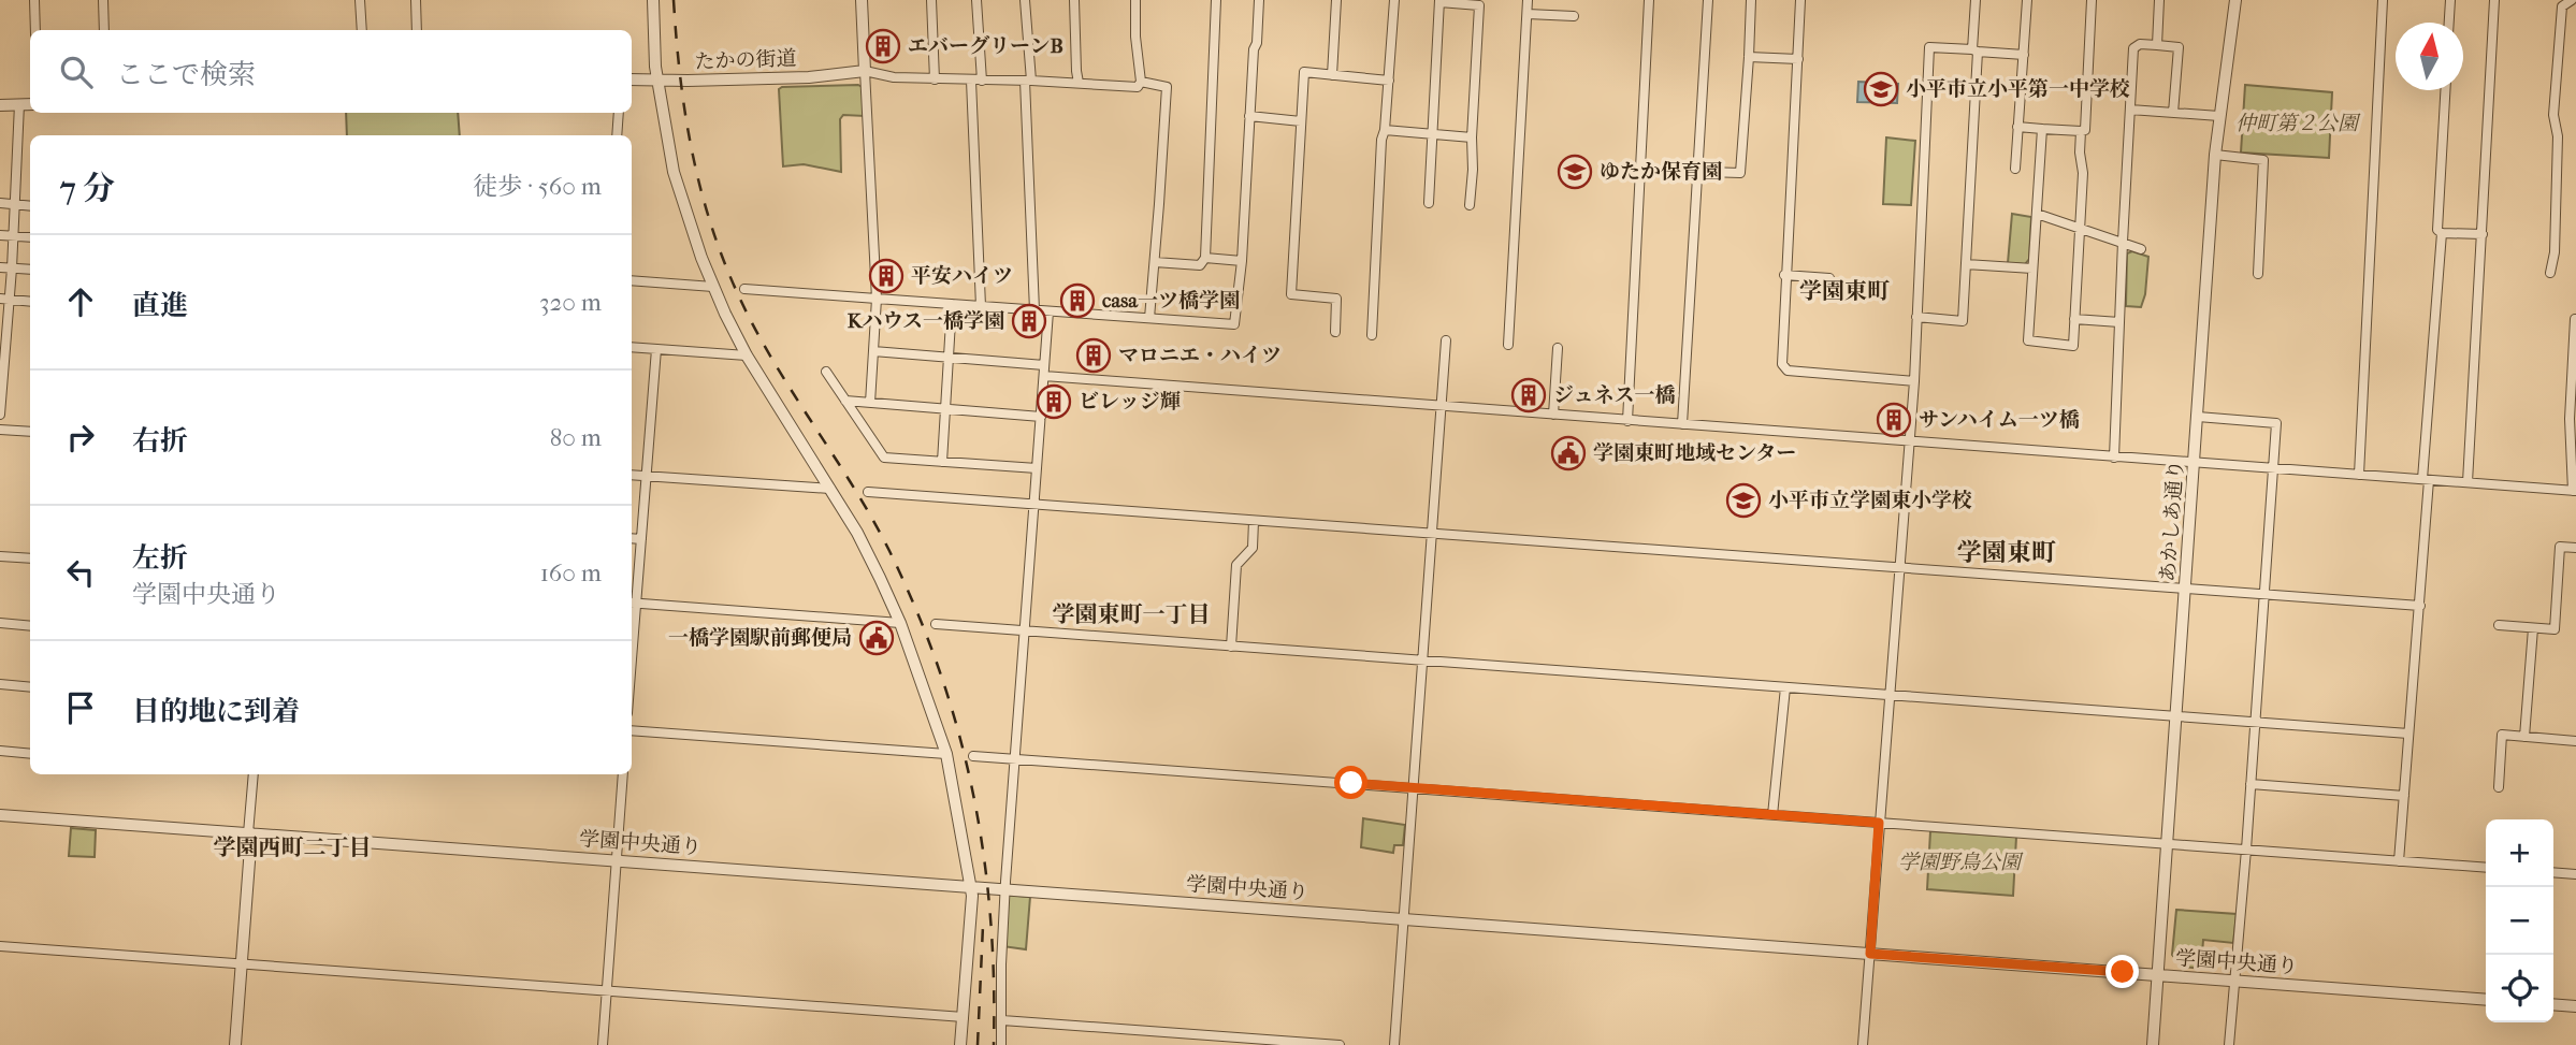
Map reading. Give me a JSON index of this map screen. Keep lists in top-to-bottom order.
{
  "streets": {
    "street": ["たかの街道", "あかしあ通り", "学園中央通り"]
  },
  "crossings": [
    ["あかしあ通り", "学園中央通り"]
  ],
  "districts": [
    "学園東町",
    "学園東町",
    "学園東町一丁目",
    "学園西町二丁目"
  ],
  "parks": ["仲町第２公園", "学園野鳥公園"],
  "places": {
    "building": [
      "エバーグリーンB",
      "平安ハイツ",
      "casa一ツ橋学園",
      "Kハウス一橋学園",
      "マロニエ・ハイツ",
      "ジュネス一橋",
      "ビレッジ輝",
      "サンハイム一ツ橋"
    ],
    "school or university": ["小平市立小平第一中学校", "ゆたか保育園", "小平市立学園東小学校"],
    "public building": ["学園東町地域センター", "一橋学園駅前郵便局"]
  },
  "north": "top",
  "page": {
    "search": "ここで検索",
    "heading": ["7 分", "徒歩 · 560 m"],
    "list": [
      ["直進", "320 m"],
      ["右折", "80 m"],
      ["左折", "学園中央通り", "160 m"],
      "目的地に到着"
    ],
    "map_buttons": ["+", "−"]
  }
}
